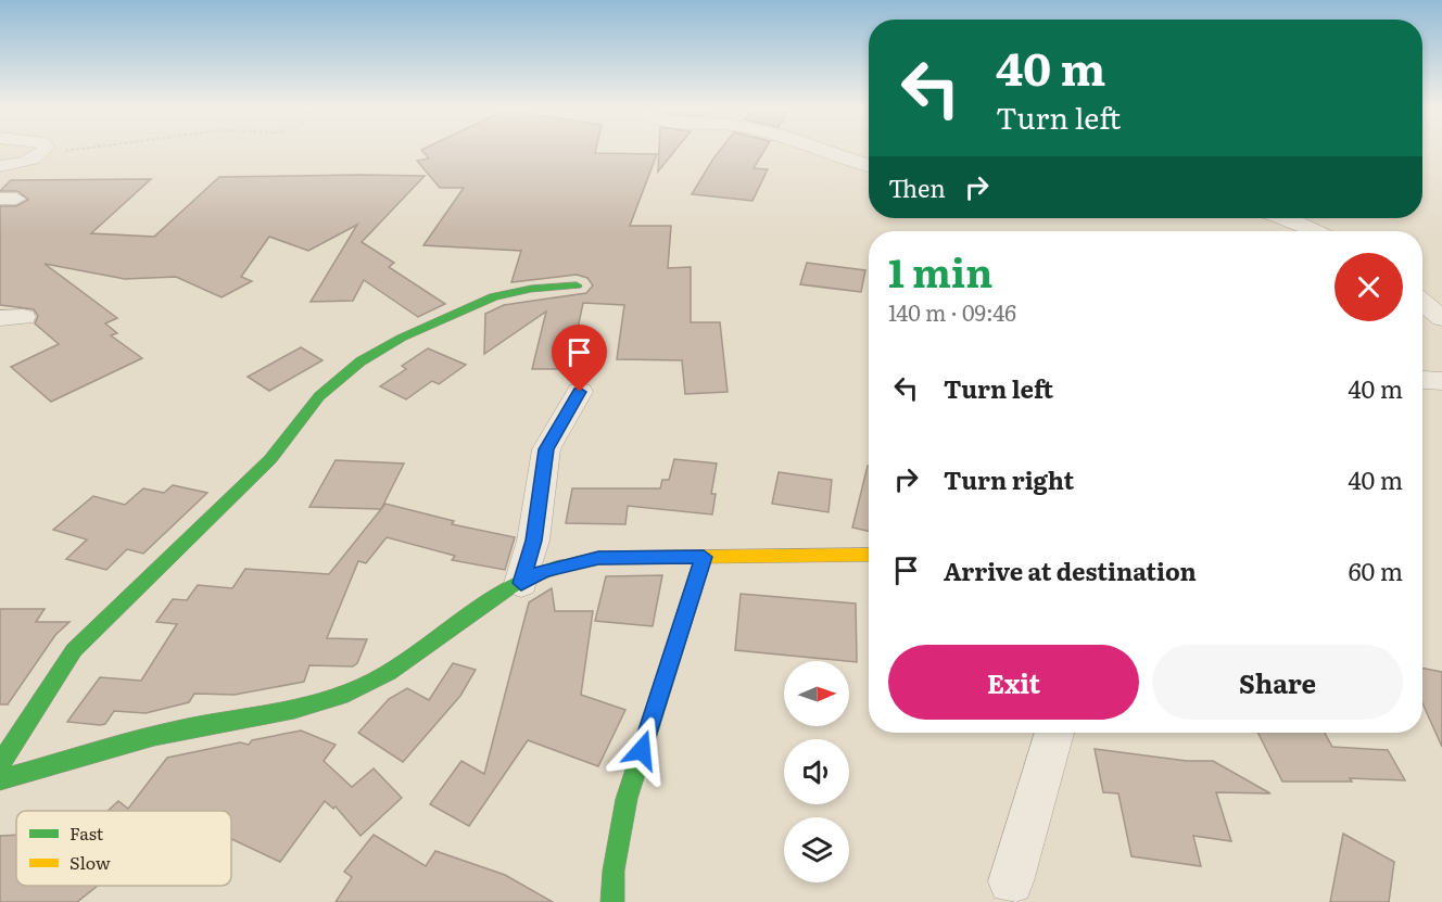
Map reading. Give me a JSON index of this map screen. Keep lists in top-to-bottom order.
{
  "legend": ["Fast", "Slow"],
  "north": "right",
  "page": {
    "turn": ["40 m", "Turn left"],
    "then": "Then",
    "heading": ["1 min", "140 m · 09:46"],
    "list": [
      {
        "name": "Turn left",
        "value": "40 m"
      },
      {
        "name": "Turn right",
        "value": "40 m"
      },
      {
        "name": "Arrive at destination",
        "value": "60 m"
      }
    ],
    "buttons": ["Exit", "Share"]
  }
}
